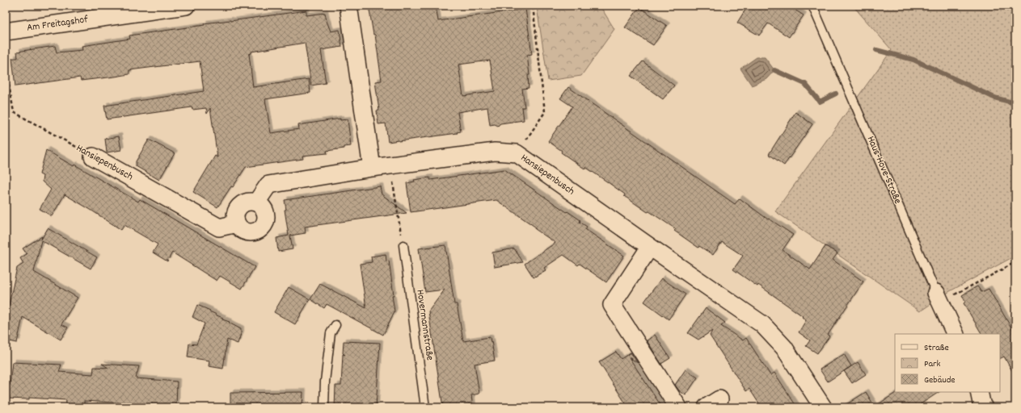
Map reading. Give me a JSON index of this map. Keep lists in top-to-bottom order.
{
  "streets": {
    "street": ["Am Freitagshof", "Hansiepenbusch", "Haus-Hove-Straße"],
    "lane": ["Hovermannstraße"]
  },
  "legend": ["Straße", "Park", "Gebäude"]
}
